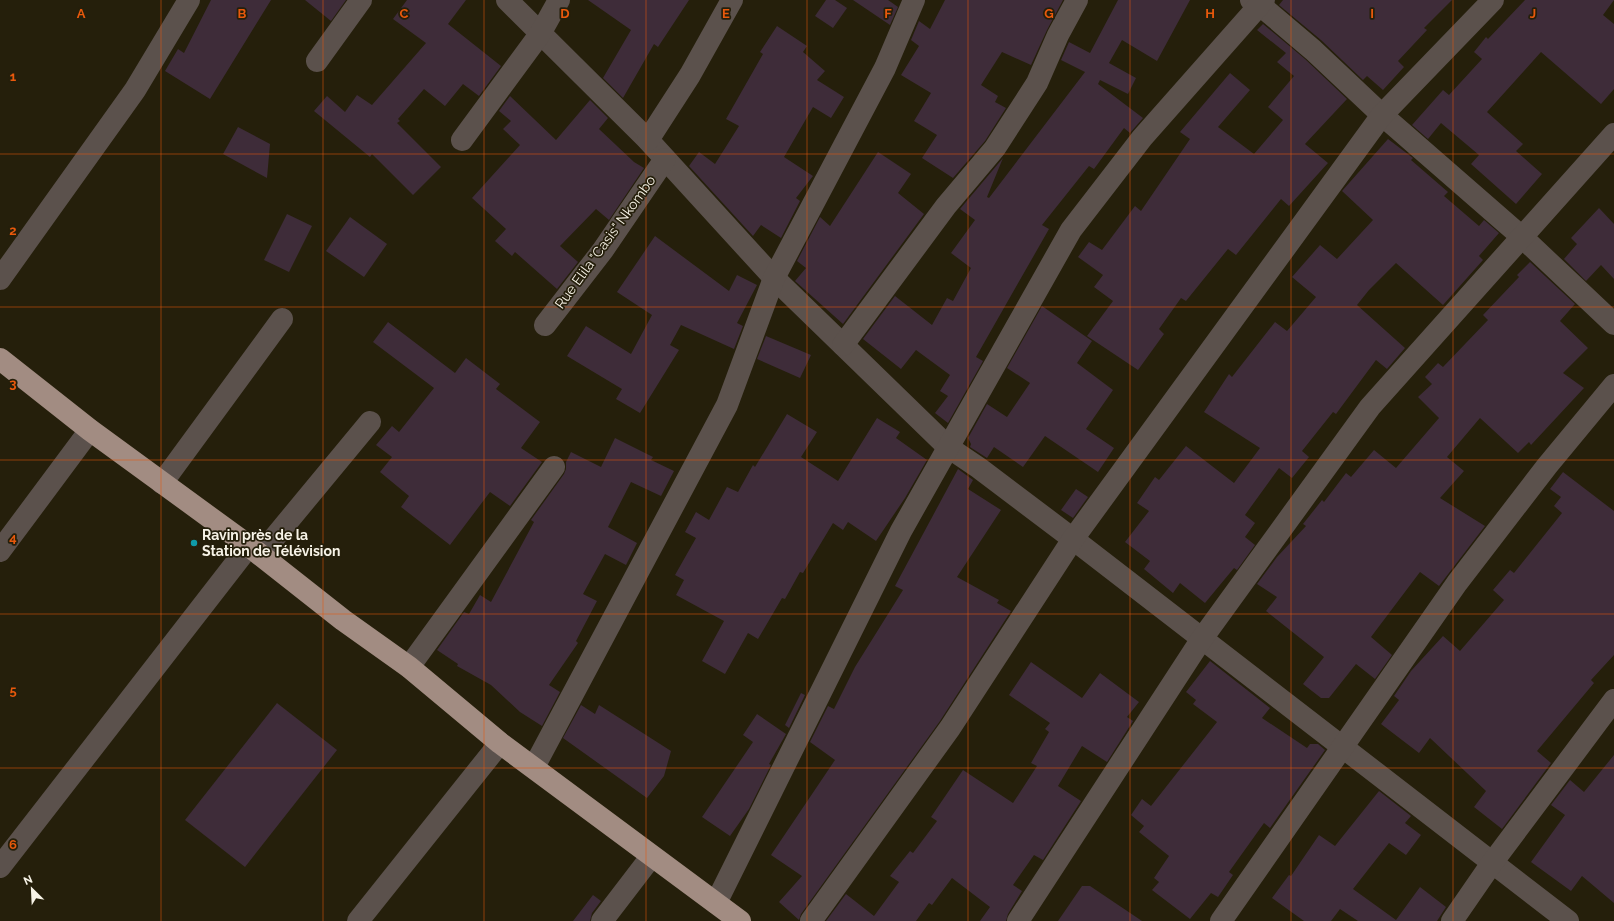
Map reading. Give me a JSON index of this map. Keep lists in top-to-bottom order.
{
  "streets": {
    "street": ["Rue Elila \"Casis\" Nkombo"]
  },
  "places": ["Ravin près de la Station de Télévision"],
  "north": "top left",
  "grid": {
    "columns": [
      "A",
      "B",
      "C",
      "D",
      "E",
      "F",
      "G",
      "H",
      "I",
      "J"
    ],
    "rows": [
      "1",
      "2",
      "3",
      "4",
      "5",
      "6"
    ]
  }
}
